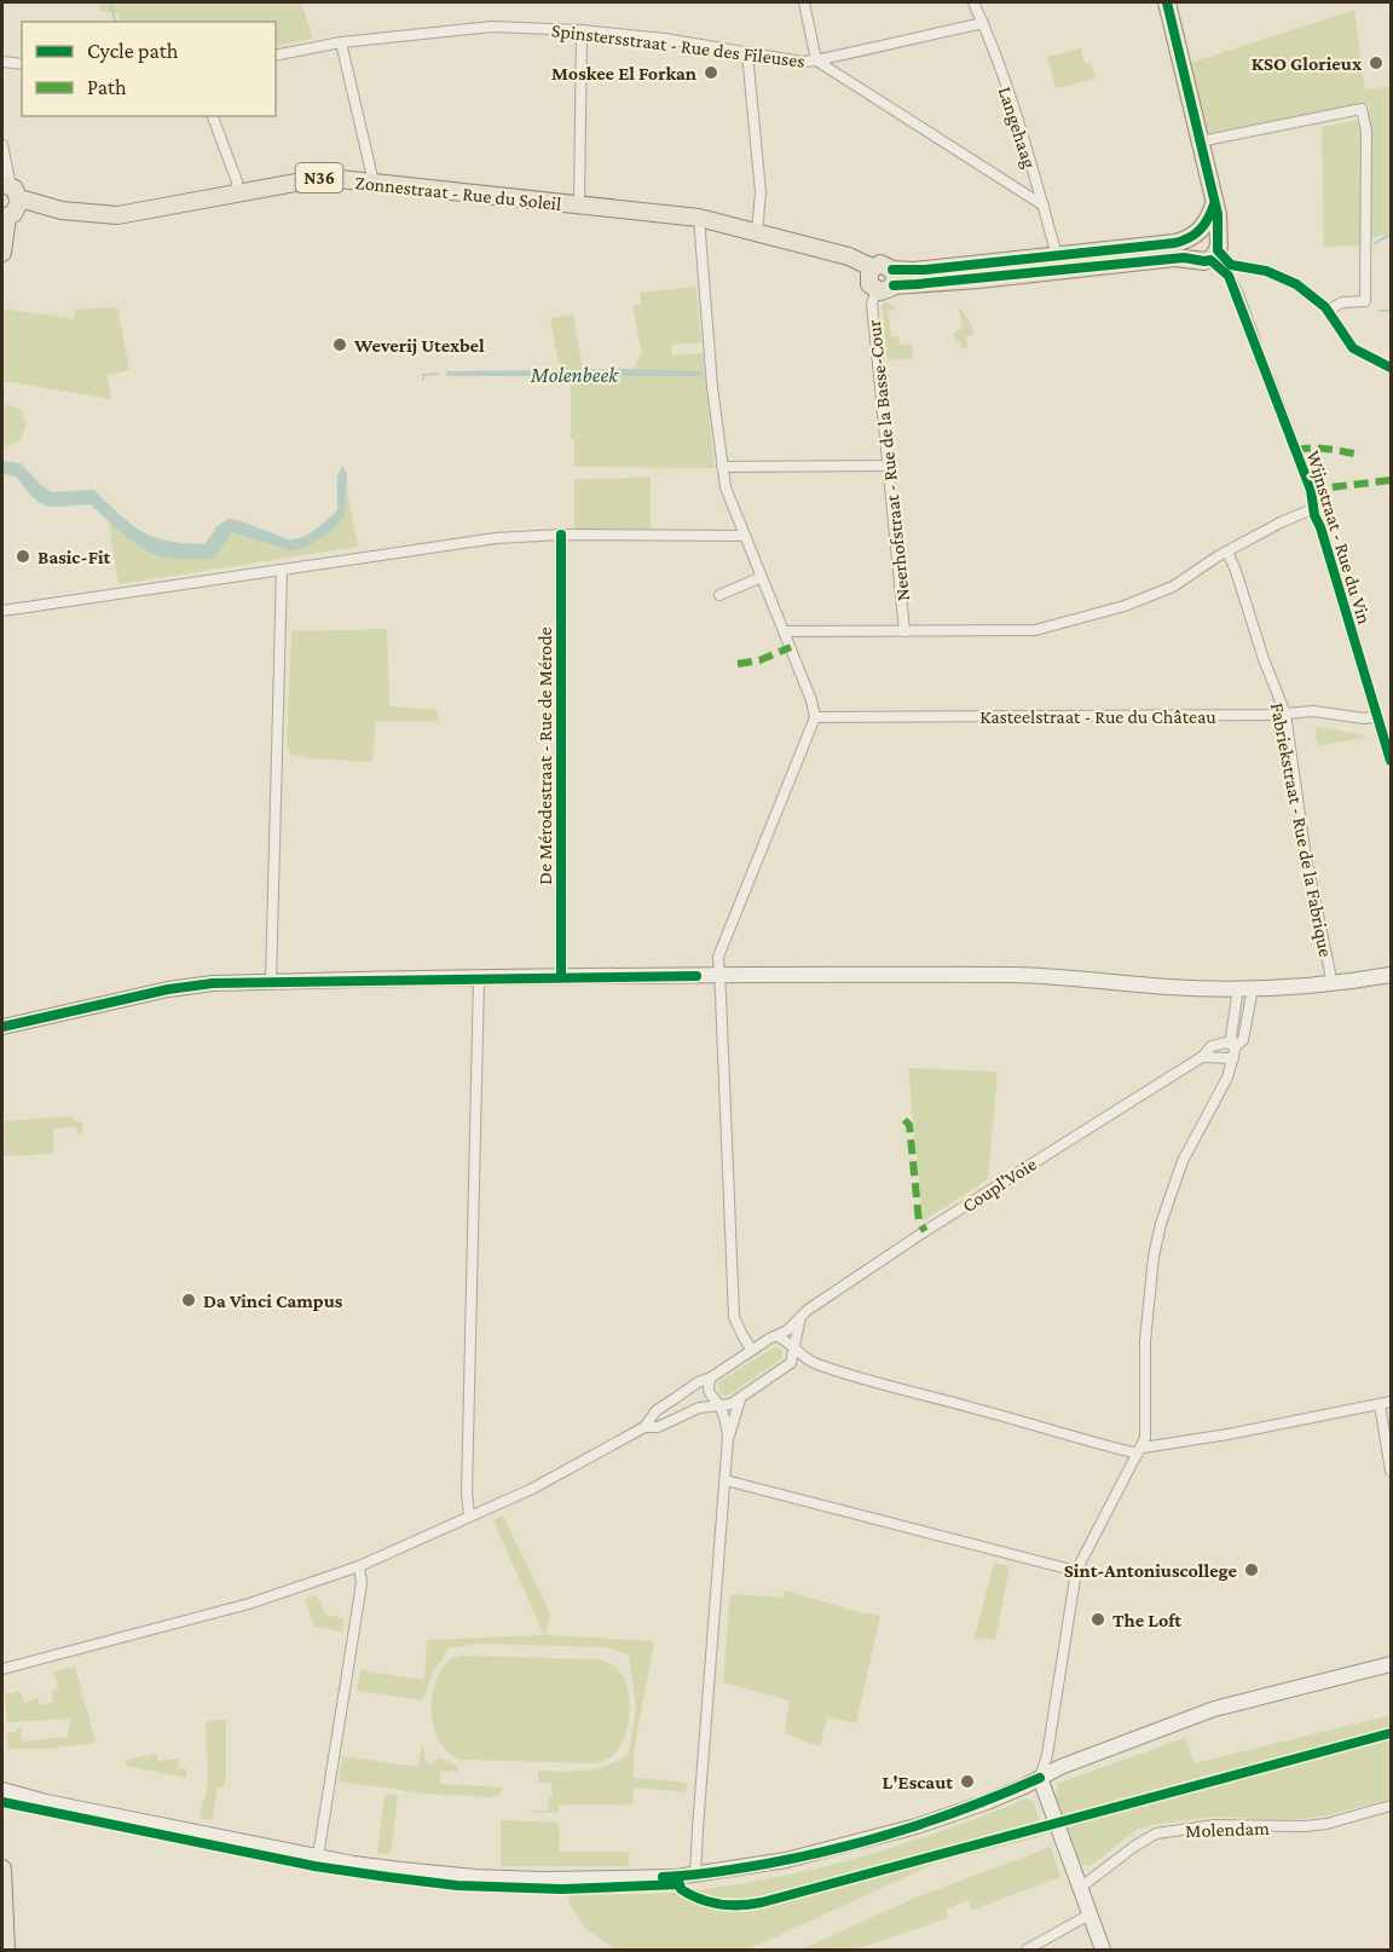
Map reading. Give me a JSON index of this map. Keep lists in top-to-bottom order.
{
  "streets": {
    "main road": ["N36", "Zonnestraat - Rue du Soleil"],
    "street": [
      "Spinstersstraat - Rue des Fileuses",
      "Langehaag",
      "Neerhofstraat - Rue de la Basse-Cour",
      "Wijnstraat - Rue du Vin",
      "Kasteelstraat - Rue du Château",
      "De Mérodestraat - Rue de Mérode",
      "Fabriekstraat - Rue de la Fabrique",
      "Coupl'Voie",
      "Molendam"
    ]
  },
  "crossings": [
    ["Spinstersstraat - Rue des Fileuses", "Langehaag"],
    ["Langehaag", "N36"],
    ["N36", "Zonnestraat - Rue du Soleil"],
    ["N36", "Neerhofstraat - Rue de la Basse-Cour"],
    ["N36", "Wijnstraat - Rue du Vin"],
    ["Zonnestraat - Rue du Soleil", "Neerhofstraat - Rue de la Basse-Cour"],
    ["Wijnstraat - Rue du Vin", "Kasteelstraat - Rue du Château"],
    ["Kasteelstraat - Rue du Château", "Fabriekstraat - Rue de la Fabrique"]
  ],
  "water": ["Molenbeek"],
  "places": [
    "KSO Glorieux",
    "Moskee El Forkan",
    "Weverij Utexbel",
    "Basic-Fit",
    "Da Vinci Campus",
    "Sint-Antoniuscollege",
    "The Loft",
    "L'Escaut"
  ],
  "legend": ["Cycle path", "Path"]
}
